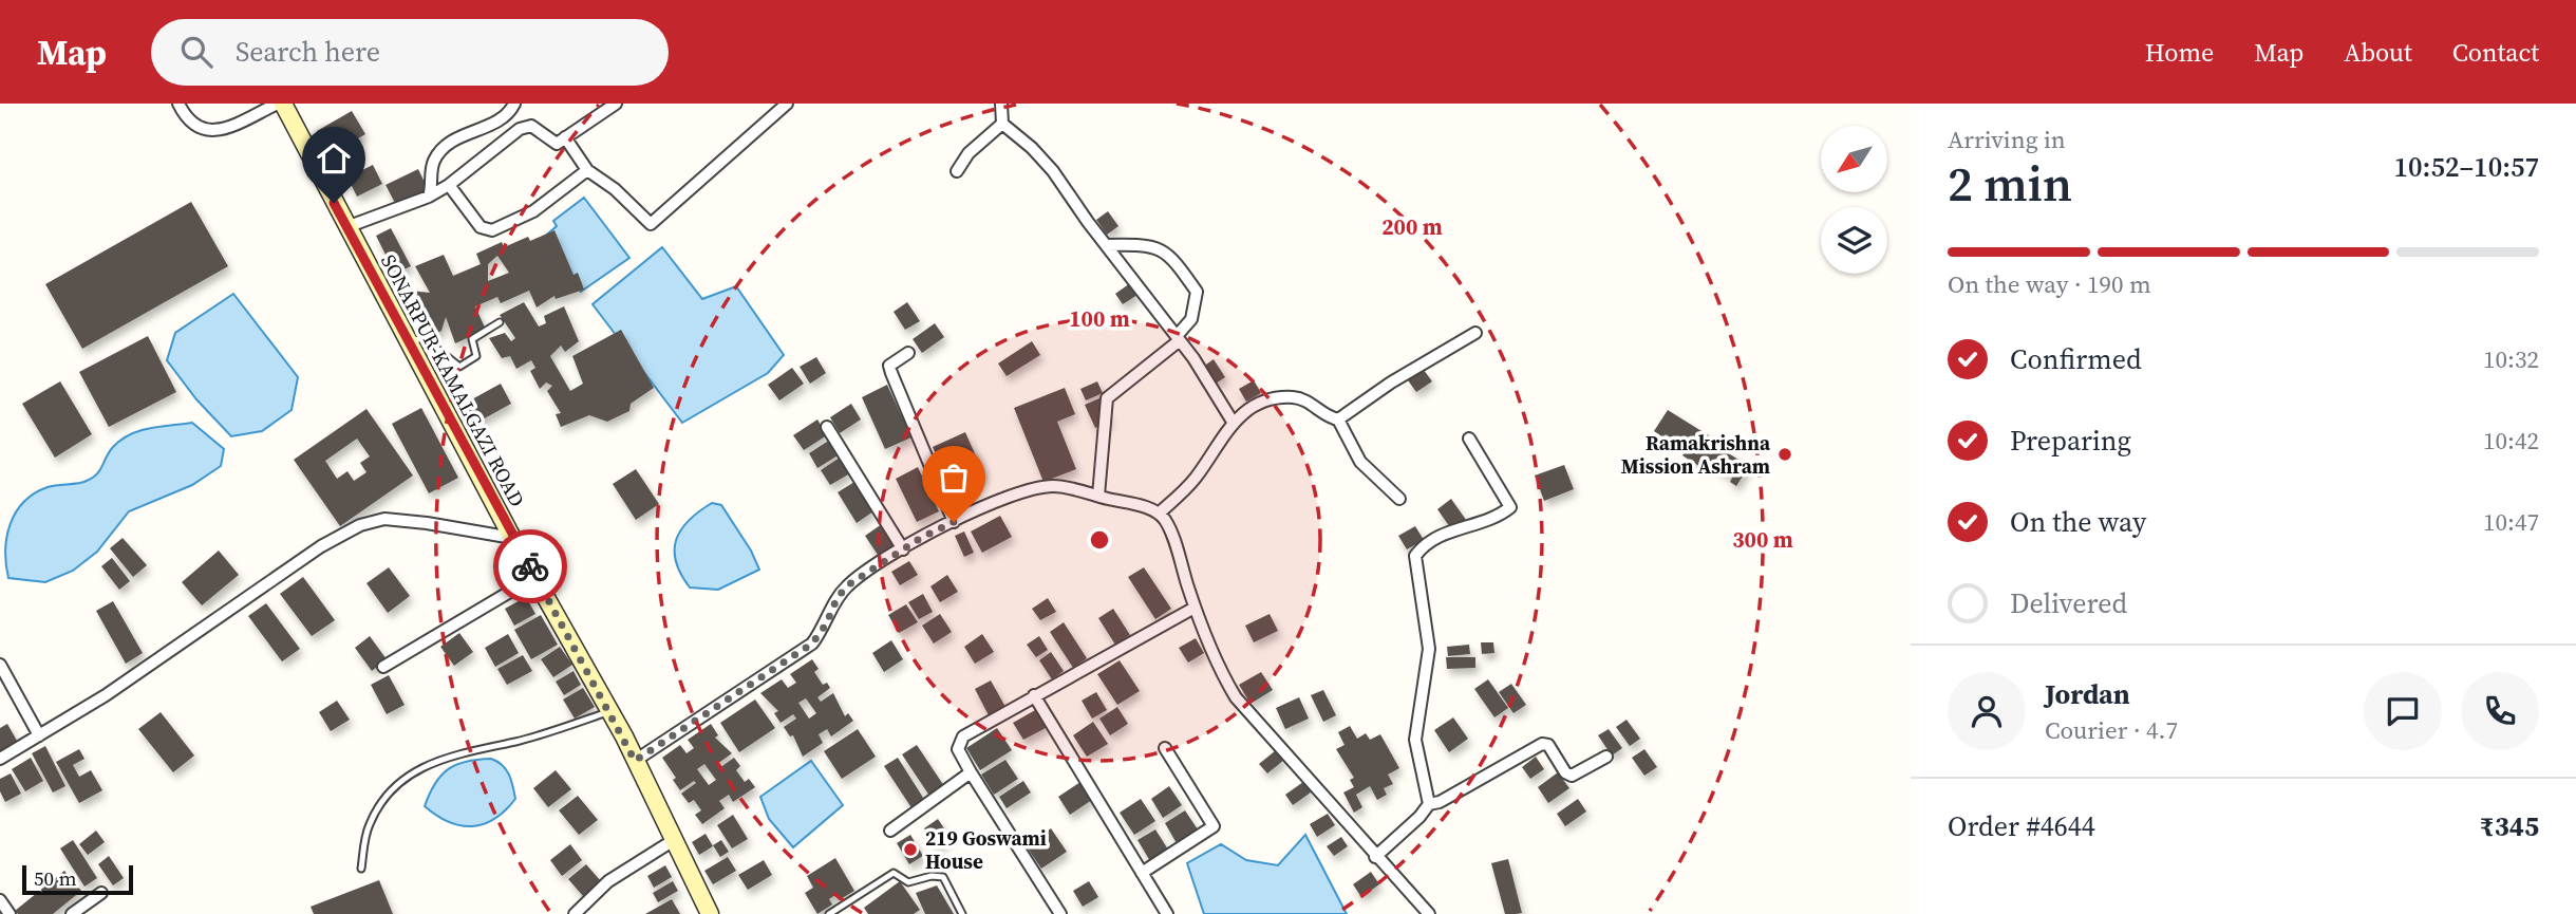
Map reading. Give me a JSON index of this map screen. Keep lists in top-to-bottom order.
{
  "streets": {
    "main road": ["SONARPUR-KAMALGAZI ROAD"]
  },
  "places": ["Ramakrishna Mission Ashram", "219 Goswami House"],
  "scale_bar": "50 m",
  "north": "bottom left",
  "page": {
    "header": "Map",
    "search": "Search here",
    "nav": [
      "Home",
      "Map",
      "About",
      "Contact"
    ],
    "heading": ["2 min", "Arriving in", "10:52–10:57"],
    "panel": [
      "Jordan",
      "Courier · 4.7",
      "Order #4644",
      "₹345"
    ],
    "bar": "On the way · 190 m",
    "list": [
      ["Confirmed", "10:32"],
      ["Preparing", "10:42"],
      ["On the way", "10:47"],
      "Delivered"
    ],
    "scale": "50 m"
  },
  "rings": ["200 m", "100 m", "300 m"]
}
